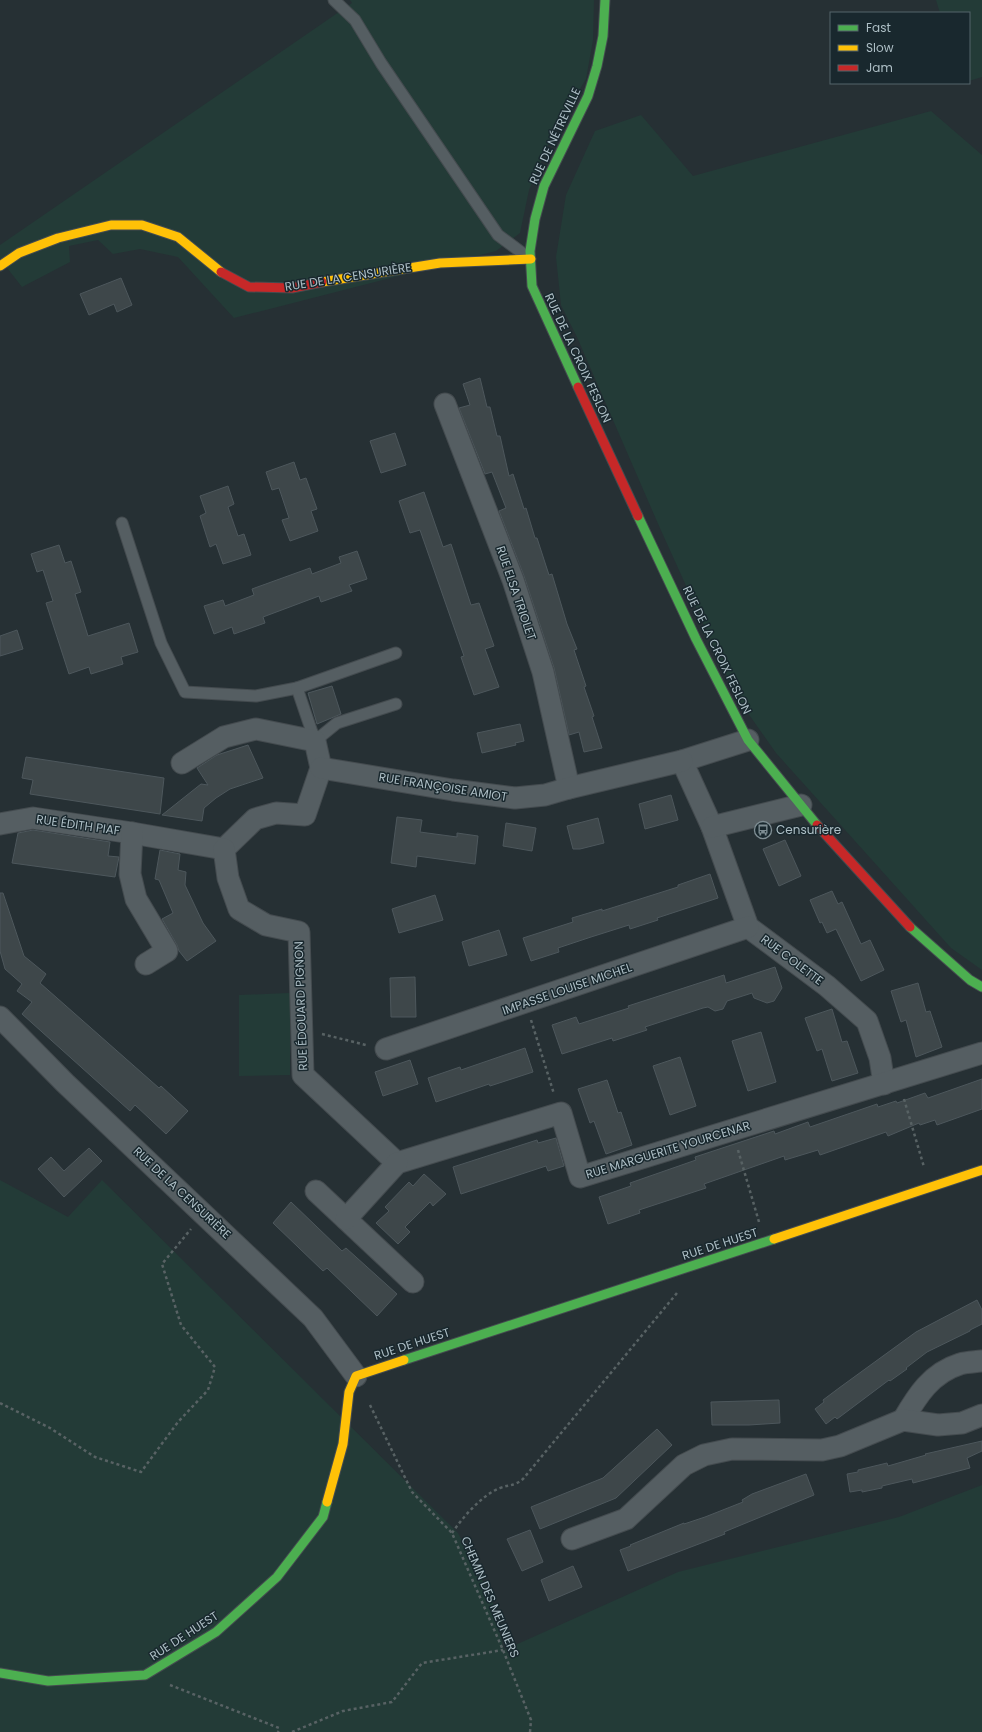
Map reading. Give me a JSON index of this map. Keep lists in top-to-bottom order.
{
  "streets": {
    "street": [
      "RUE DE NÉTREVILLE",
      "RUE DE LA CENSURIÈRE",
      "RUE DE LA CROIX FESLON",
      "RUE ELSA TRIOLET",
      "RUE FRANÇOISE AMIOT",
      "RUE ÉDITH PIAF",
      "RUE COLETTE",
      "IMPASSE LOUISE MICHEL",
      "RUE ÉDOUARD PIGNON",
      "RUE MARGUERITE YOURCENAR",
      "RUE DE HUEST"
    ],
    "path": ["CHEMIN DES MEUNIERS"]
  },
  "crossings": [
    ["RUE DE NÉTREVILLE", "RUE DE LA CENSURIÈRE"],
    ["RUE DE NÉTREVILLE", "RUE DE LA CROIX FESLON"],
    ["RUE DE LA CENSURIÈRE", "RUE DE LA CROIX FESLON"],
    ["RUE DE LA CENSURIÈRE", "RUE DE HUEST"],
    ["RUE DE LA CENSURIÈRE", "CHEMIN DES MEUNIERS"],
    ["RUE DE LA CROIX FESLON", "RUE FRANÇOISE AMIOT"],
    ["RUE ELSA TRIOLET", "RUE FRANÇOISE AMIOT"],
    ["RUE FRANÇOISE AMIOT", "RUE COLETTE"],
    ["RUE ÉDITH PIAF", "RUE ÉDOUARD PIGNON"],
    ["RUE COLETTE", "IMPASSE LOUISE MICHEL"],
    ["RUE COLETTE", "RUE MARGUERITE YOURCENAR"],
    ["RUE DE HUEST", "CHEMIN DES MEUNIERS"]
  ],
  "places": {
    "bus stop": ["Censurière"]
  },
  "legend": ["Fast", "Slow", "Jam"]
}
